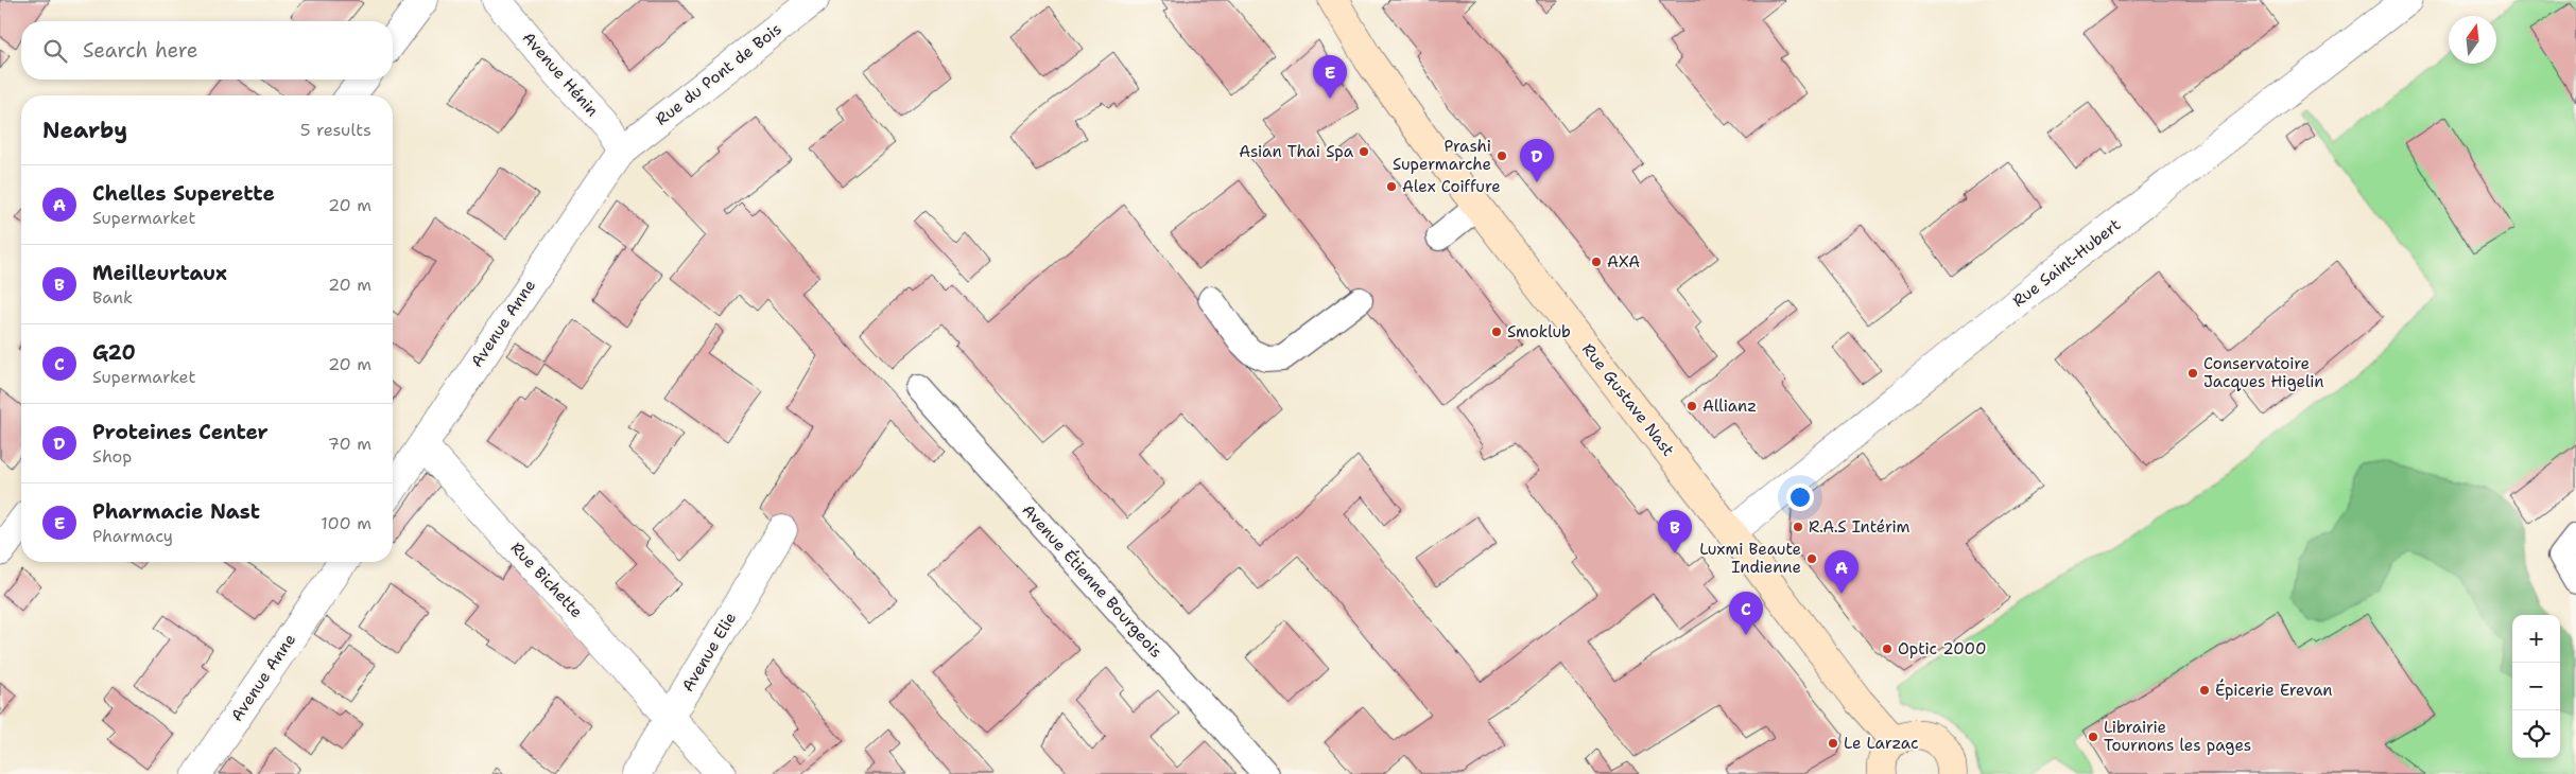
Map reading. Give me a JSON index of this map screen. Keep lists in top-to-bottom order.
{
  "streets": {
    "street": [
      "Avenue Hénin",
      "Rue du Pont de Bois",
      "Rue Saint-Hubert",
      "Avenue Anne",
      "Rue Gustave Nast",
      "Rue Bichette",
      "Avenue Elie"
    ],
    "lane": ["Avenue Étienne Bourgeois"]
  },
  "crossings": [
    ["Avenue Hénin", "Rue du Pont de Bois"],
    ["Avenue Hénin", "Avenue Anne"],
    ["Rue du Pont de Bois", "Avenue Anne"],
    ["Rue Saint-Hubert", "Rue Gustave Nast"],
    ["Avenue Anne", "Rue Bichette"],
    ["Rue Bichette", "Avenue Elie"]
  ],
  "places": [
    "Asian Thai Spa",
    "Prashi Supermarche",
    "Alex Coiffure",
    "AXA",
    "Smoklub",
    "Conservatoire Jacques Higelin",
    "Allianz",
    "R.A.S Intérim",
    "Luxmi Beaute Indienne",
    "Optic 2000",
    "Épicerie Erevan",
    "Librairie Tournons les pages",
    "Le Larzac"
  ],
  "north": "top",
  "page": {
    "search": "Search here",
    "pins": [
      "E",
      "D",
      "B",
      "A",
      "C"
    ],
    "heading": ["Nearby", "5 results"],
    "list": [
      {
        "mark": "A",
        "name": "Chelles Superette",
        "note": "Supermarket",
        "value": "20 m"
      },
      {
        "mark": "B",
        "name": "Meilleurtaux",
        "note": "Bank",
        "value": "20 m"
      },
      {
        "mark": "C",
        "name": "G20",
        "note": "Supermarket",
        "value": "20 m"
      },
      {
        "mark": "D",
        "name": "Proteines Center",
        "note": "Shop",
        "value": "70 m"
      },
      {
        "mark": "E",
        "name": "Pharmacie Nast",
        "note": "Pharmacy",
        "value": "100 m"
      }
    ],
    "map_buttons": ["+", "−"]
  }
}
